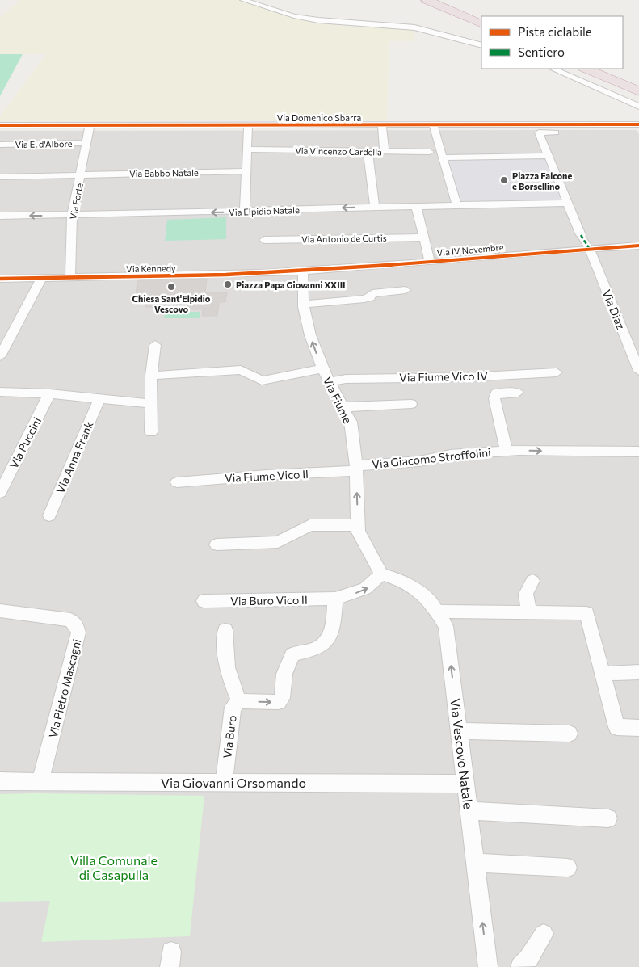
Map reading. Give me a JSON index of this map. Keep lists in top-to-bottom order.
{
  "streets": {
    "street": [
      "Via Domenico Sbarra",
      "Via E. d'Albore",
      "Via Vincenzo Cardella",
      "Via Babbo Natale",
      "Via Forte",
      "Via Elpidio Natale",
      "Via Antonio de Curtis",
      "Via IV Novembre",
      "Via Kennedy",
      "Via Diaz",
      "Via Fiume Vico IV",
      "Via Fiume",
      "Via Puccini",
      "Via Anna Frank",
      "Via Giacomo Stroffolini",
      "Via Fiume Vico II",
      "Via Buro Vico II",
      "Via Pietro Mascagni",
      "Via Buro",
      "Via Vescovo Natale",
      "Via Giovanni Orsomando"
    ]
  },
  "crossings": [
    ["Via Domenico Sbarra", "Via Forte"],
    ["Via E. d'Albore", "Via Forte"],
    ["Via Babbo Natale", "Via Forte"],
    ["Via Forte", "Via Elpidio Natale"],
    ["Via Forte", "Via Kennedy"],
    ["Via IV Novembre", "Via Kennedy"],
    ["Via IV Novembre", "Via Diaz"],
    ["Via IV Novembre", "Via Fiume"],
    ["Via Kennedy", "Via Fiume"],
    ["Via Fiume Vico IV", "Via Fiume"],
    ["Via Fiume", "Via Giacomo Stroffolini"],
    ["Via Fiume", "Via Fiume Vico II"],
    ["Via Fiume", "Via Vescovo Natale"],
    ["Via Giacomo Stroffolini", "Via Fiume Vico II"],
    ["Via Buro Vico II", "Via Buro"],
    ["Via Pietro Mascagni", "Via Giovanni Orsomando"],
    ["Via Buro", "Via Giovanni Orsomando"],
    ["Via Vescovo Natale", "Via Giovanni Orsomando"]
  ],
  "one_way": [
    "Via Elpidio Natale",
    "Via Fiume",
    "Via Giacomo Stroffolini",
    "Via Buro",
    "Via Vescovo Natale"
  ],
  "parks": ["Villa Comunale di Casapulla"],
  "places": ["Piazza Falcone e Borsellino", "Piazza Papa Giovanni XXIII", "Chiesa Sant'Elpidio Vescovo"],
  "legend": ["Pista ciclabile", "Sentiero"]
}
